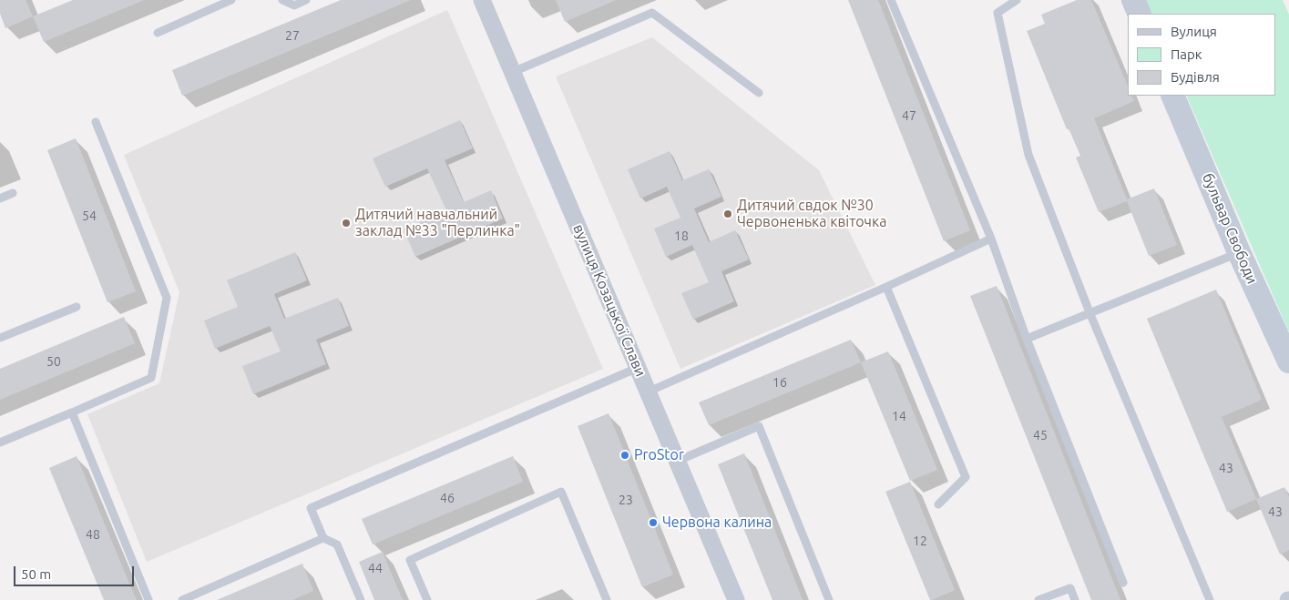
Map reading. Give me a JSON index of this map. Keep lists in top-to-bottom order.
{
  "streets": {
    "street": ["бульвар Свободи", "вулиця Козацької Слави"]
  },
  "places": [
    "Дитячий свдок №30 Червоненька квіточка",
    "Дитячий навчальний заклад №33 \"Перлинка\"",
    "ProStor",
    "Червона калина"
  ],
  "house_numbers": [
    "27",
    "47",
    "54",
    "18",
    "50",
    "16",
    "14",
    "45",
    "43",
    "46",
    "23",
    "43",
    "48",
    "12",
    "44"
  ],
  "legend": ["Вулиця", "Парк", "Будівля"],
  "scale_bar": "50 m"
}
